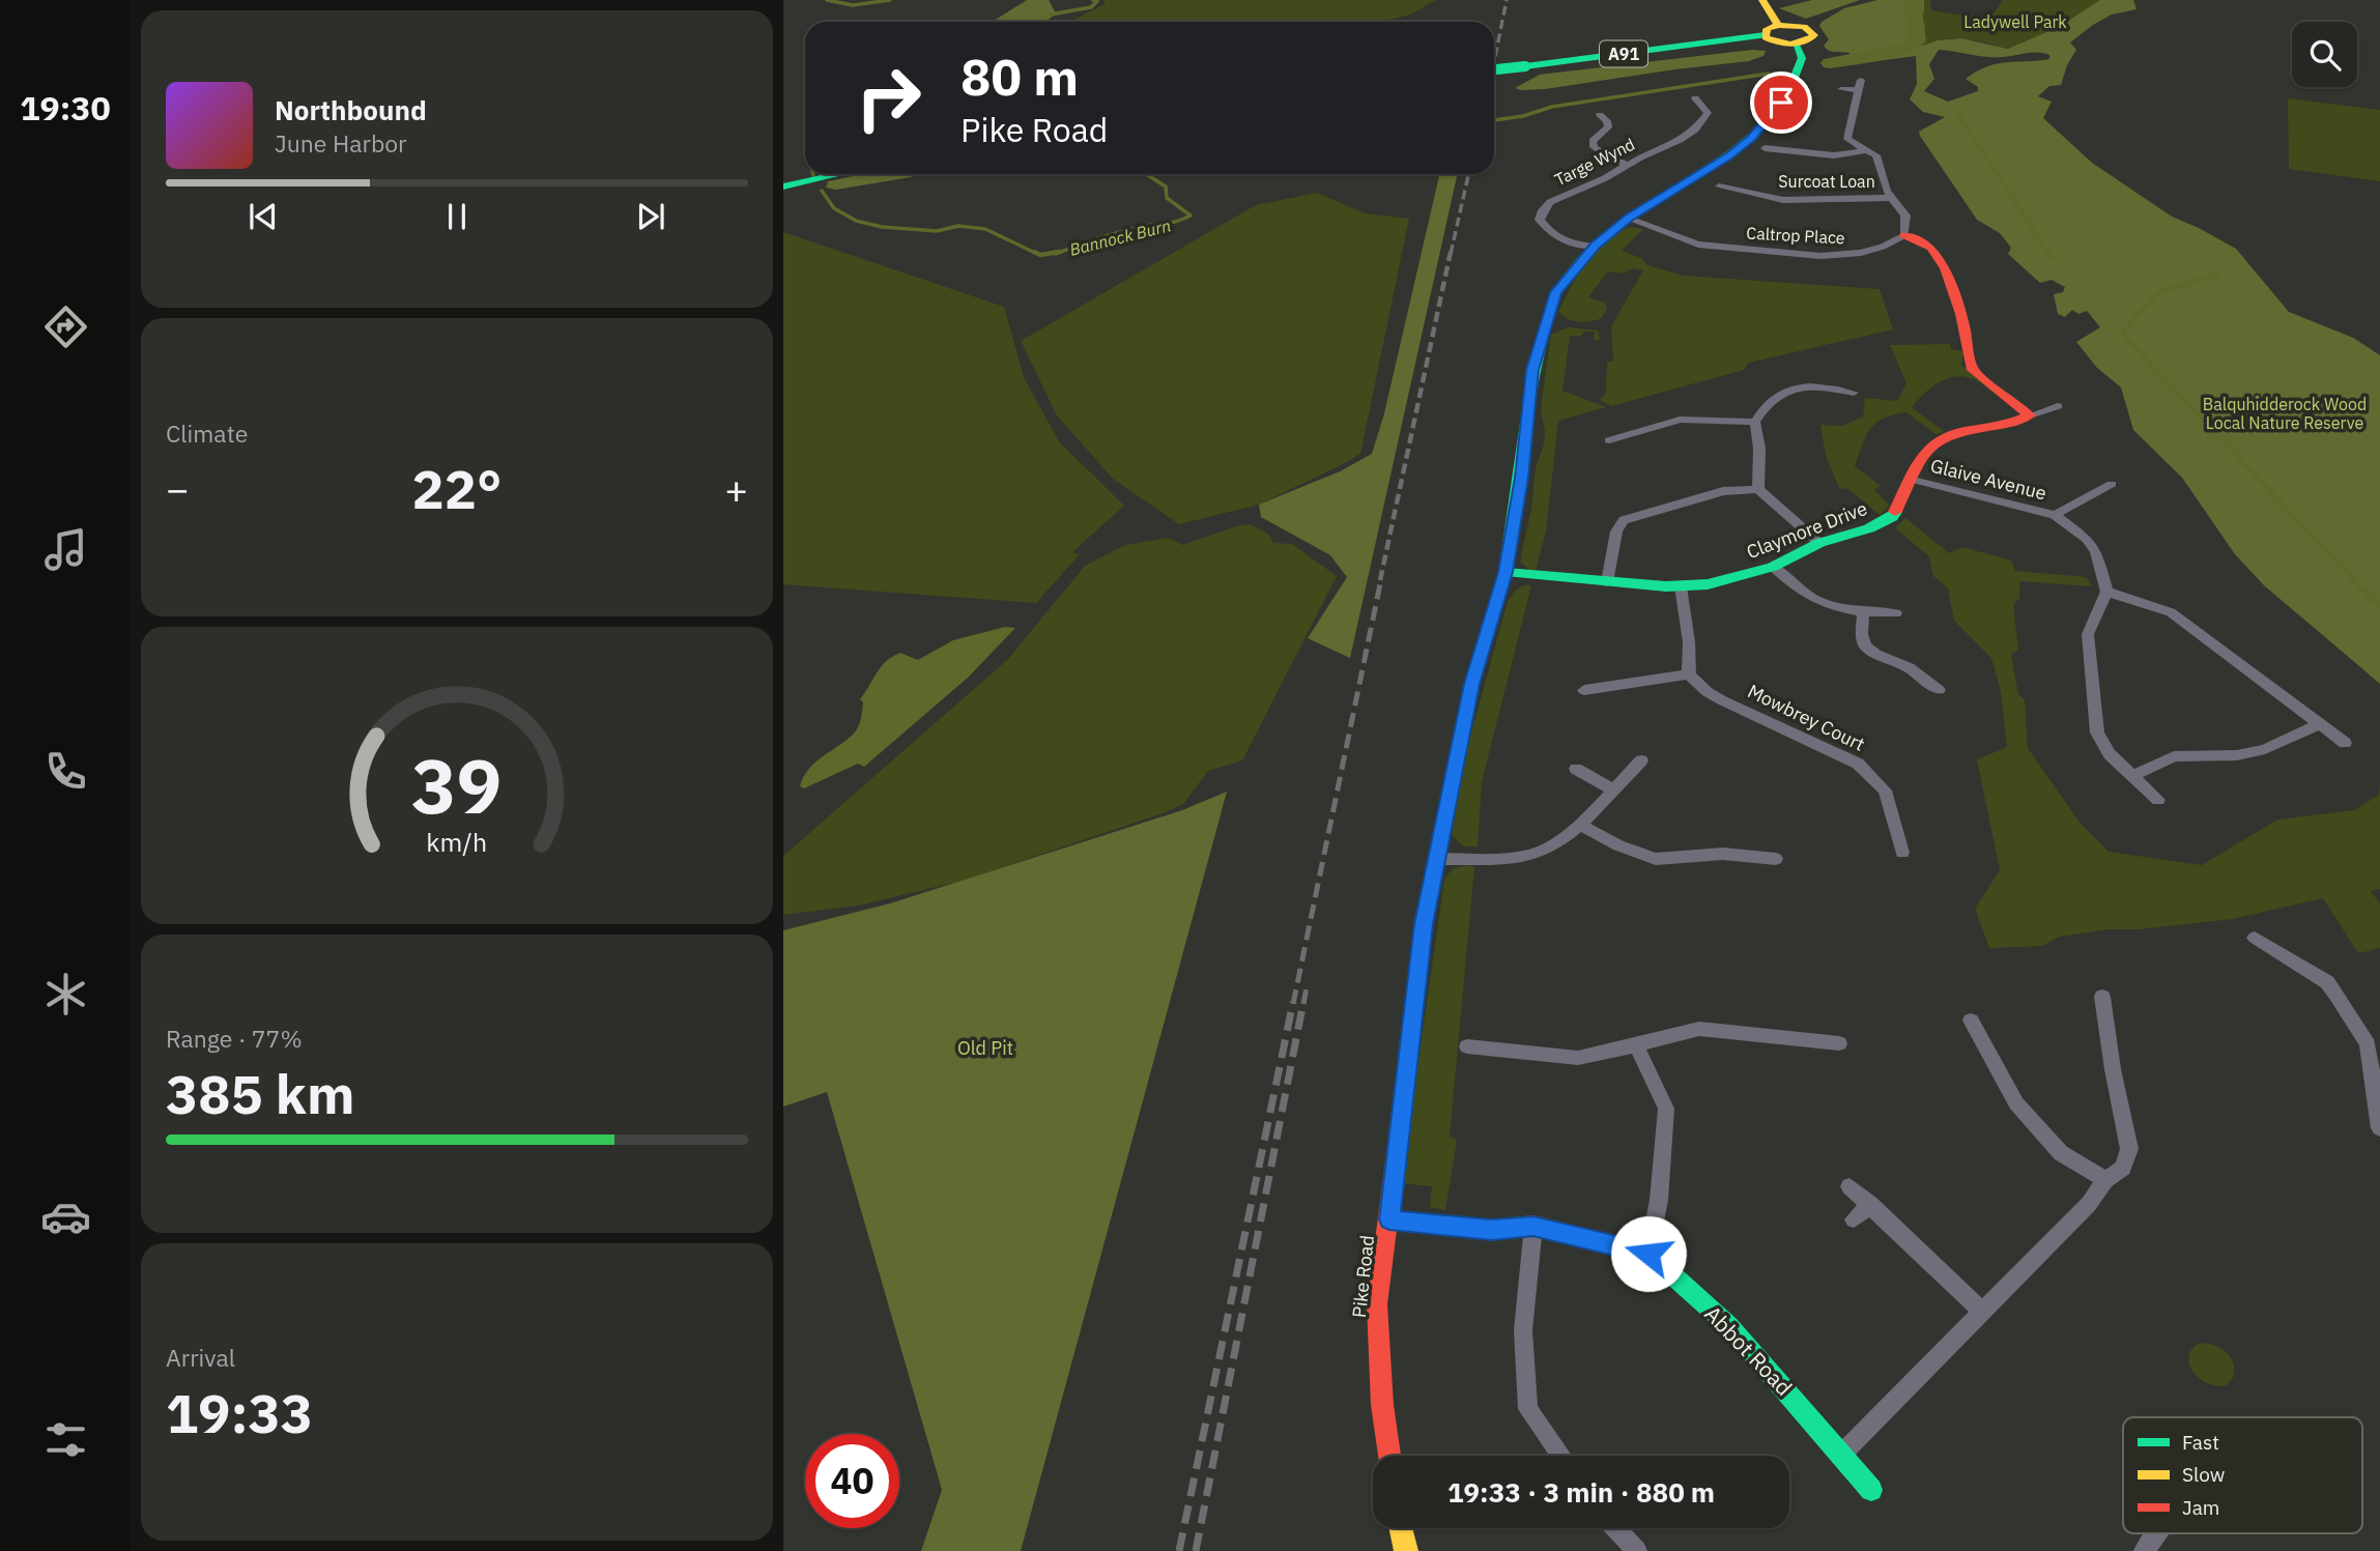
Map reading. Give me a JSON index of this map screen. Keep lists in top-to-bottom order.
{
  "streets": {
    "street": [
      "A91",
      "Targe Wynd",
      "Surcoat Loan",
      "Caltrop Place",
      "Glaive Avenue",
      "Claymore Drive",
      "Mowbrey Court",
      "Pike Road",
      "Abbot Road"
    ]
  },
  "crossings": [
    ["A91", "Pike Road"],
    ["Targe Wynd", "Pike Road"],
    ["Caltrop Place", "Pike Road"],
    ["Glaive Avenue", "Claymore Drive"],
    ["Claymore Drive", "Pike Road"],
    ["Pike Road", "Abbot Road"]
  ],
  "water": ["Bannock Burn"],
  "parks": ["Ladywell Park", "Balquhidderock Wood Local Nature Reserve", "Old Pit"],
  "legend": ["Fast", "Slow", "Jam"],
  "page": {
    "tabs": "19:30",
    "turn": ["80 m", "Pike Road"],
    "song": ["Northbound", "June Harbor"],
    "tile": [
      "Climate",
      ["Range · 77%", "385 km"],
      ["Arrival", "19:33"]
    ],
    "heat": ["−", "22°", "+"],
    "limit": "40",
    "trip": "19:33 · 3 min · 880 m",
    "gauge": ["39", "km/h"]
  }
}
